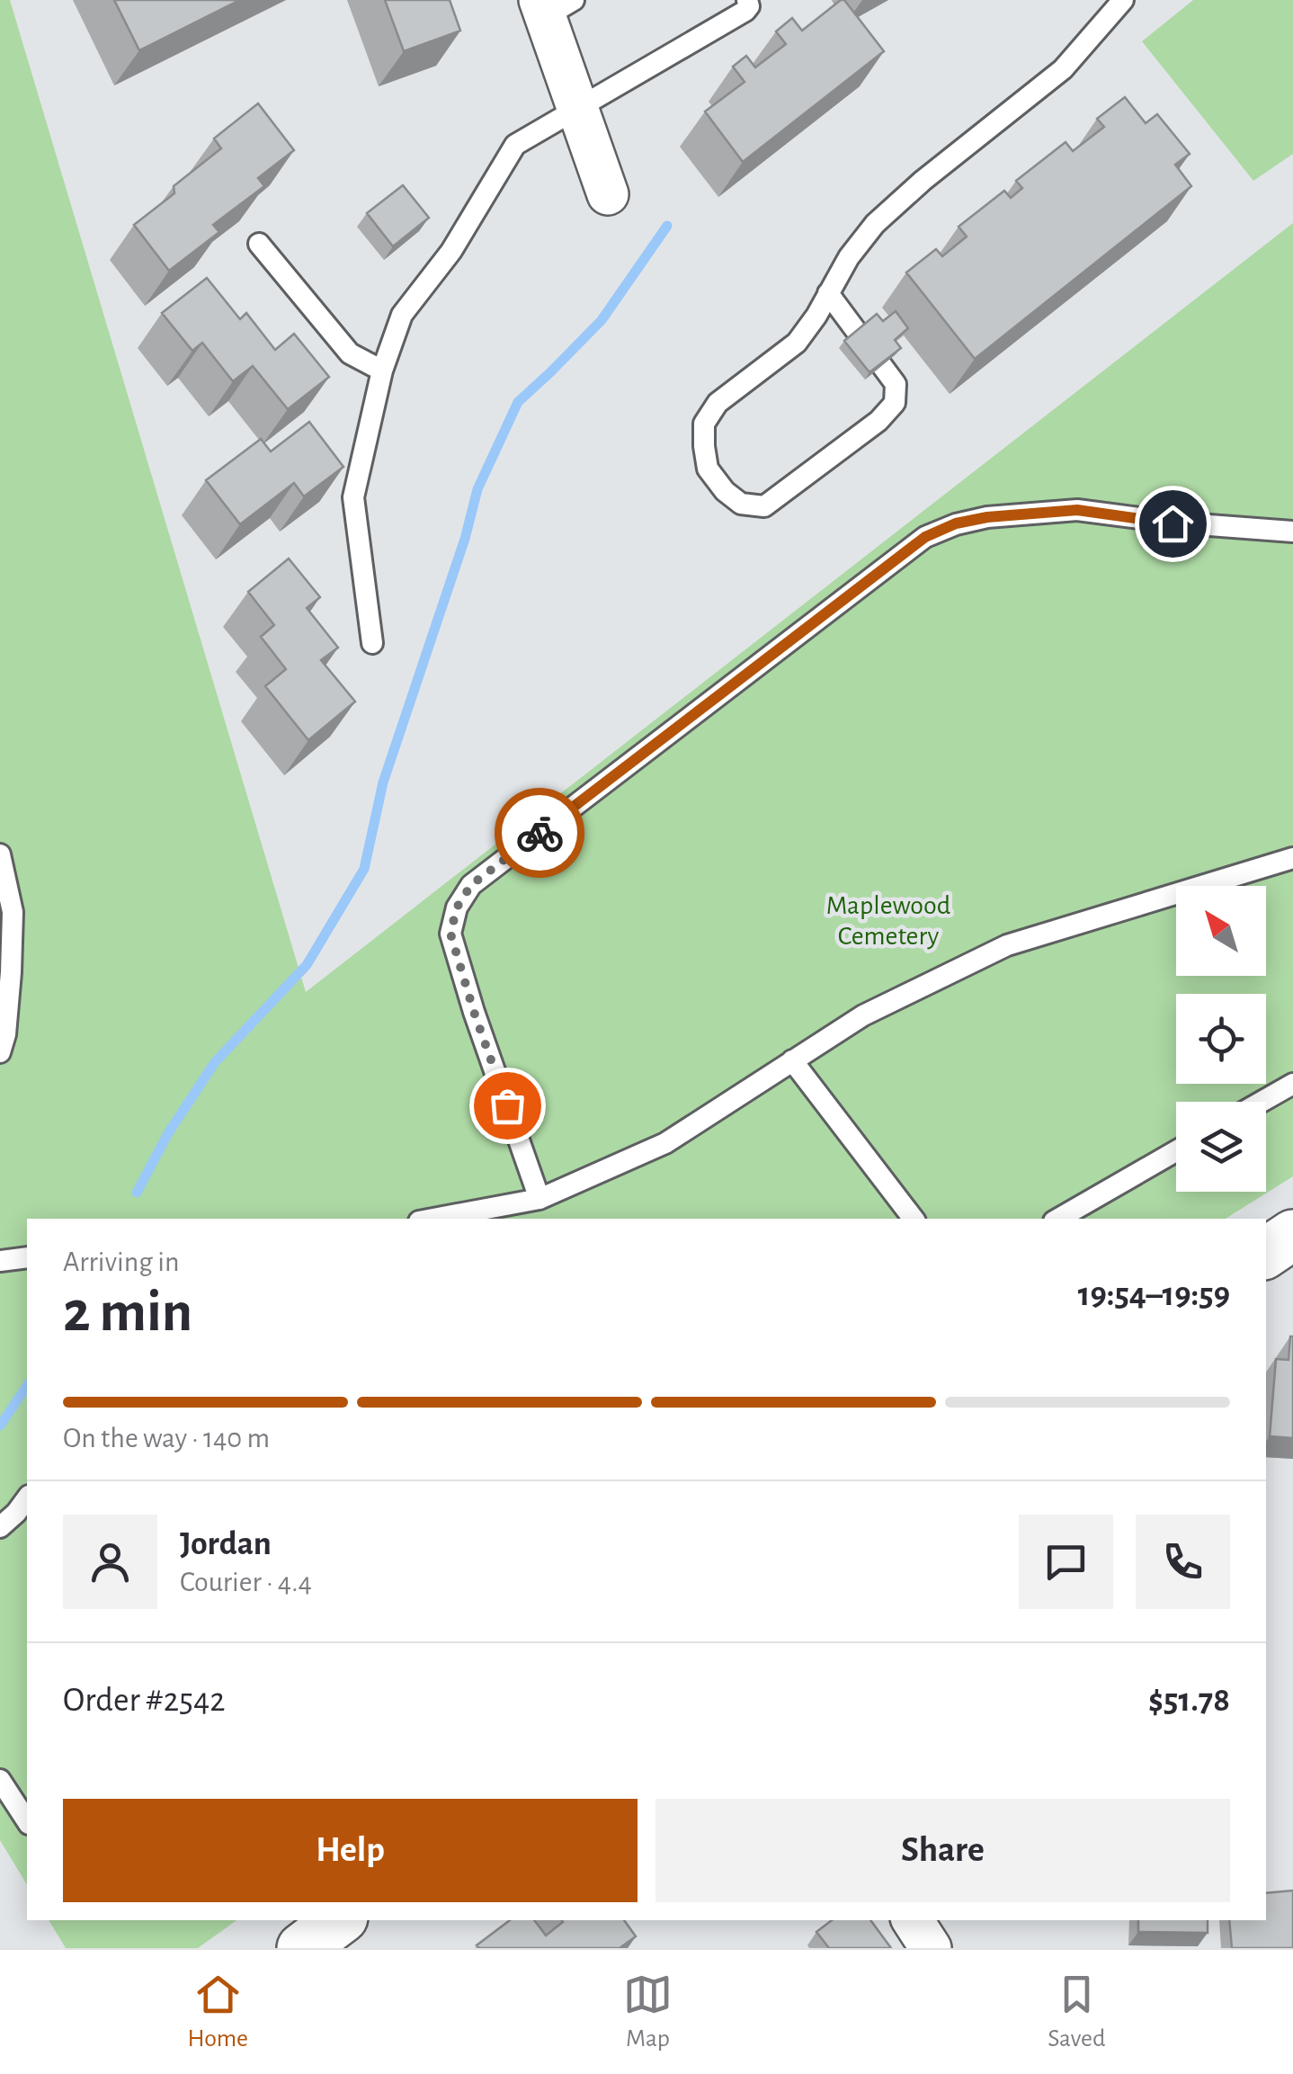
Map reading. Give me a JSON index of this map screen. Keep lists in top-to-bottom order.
{
  "parks": ["Maplewood Cemetery"],
  "north": "top left",
  "page": {
    "heading": ["2 min", "Arriving in", "19:54–19:59"],
    "panel": [
      "Jordan",
      "Courier · 4.4",
      "Order #2542",
      "$51.78"
    ],
    "bar": "On the way · 140 m",
    "buttons": ["Help", "Share"],
    "tabs": ["Home", "Map", "Saved"]
  }
}
